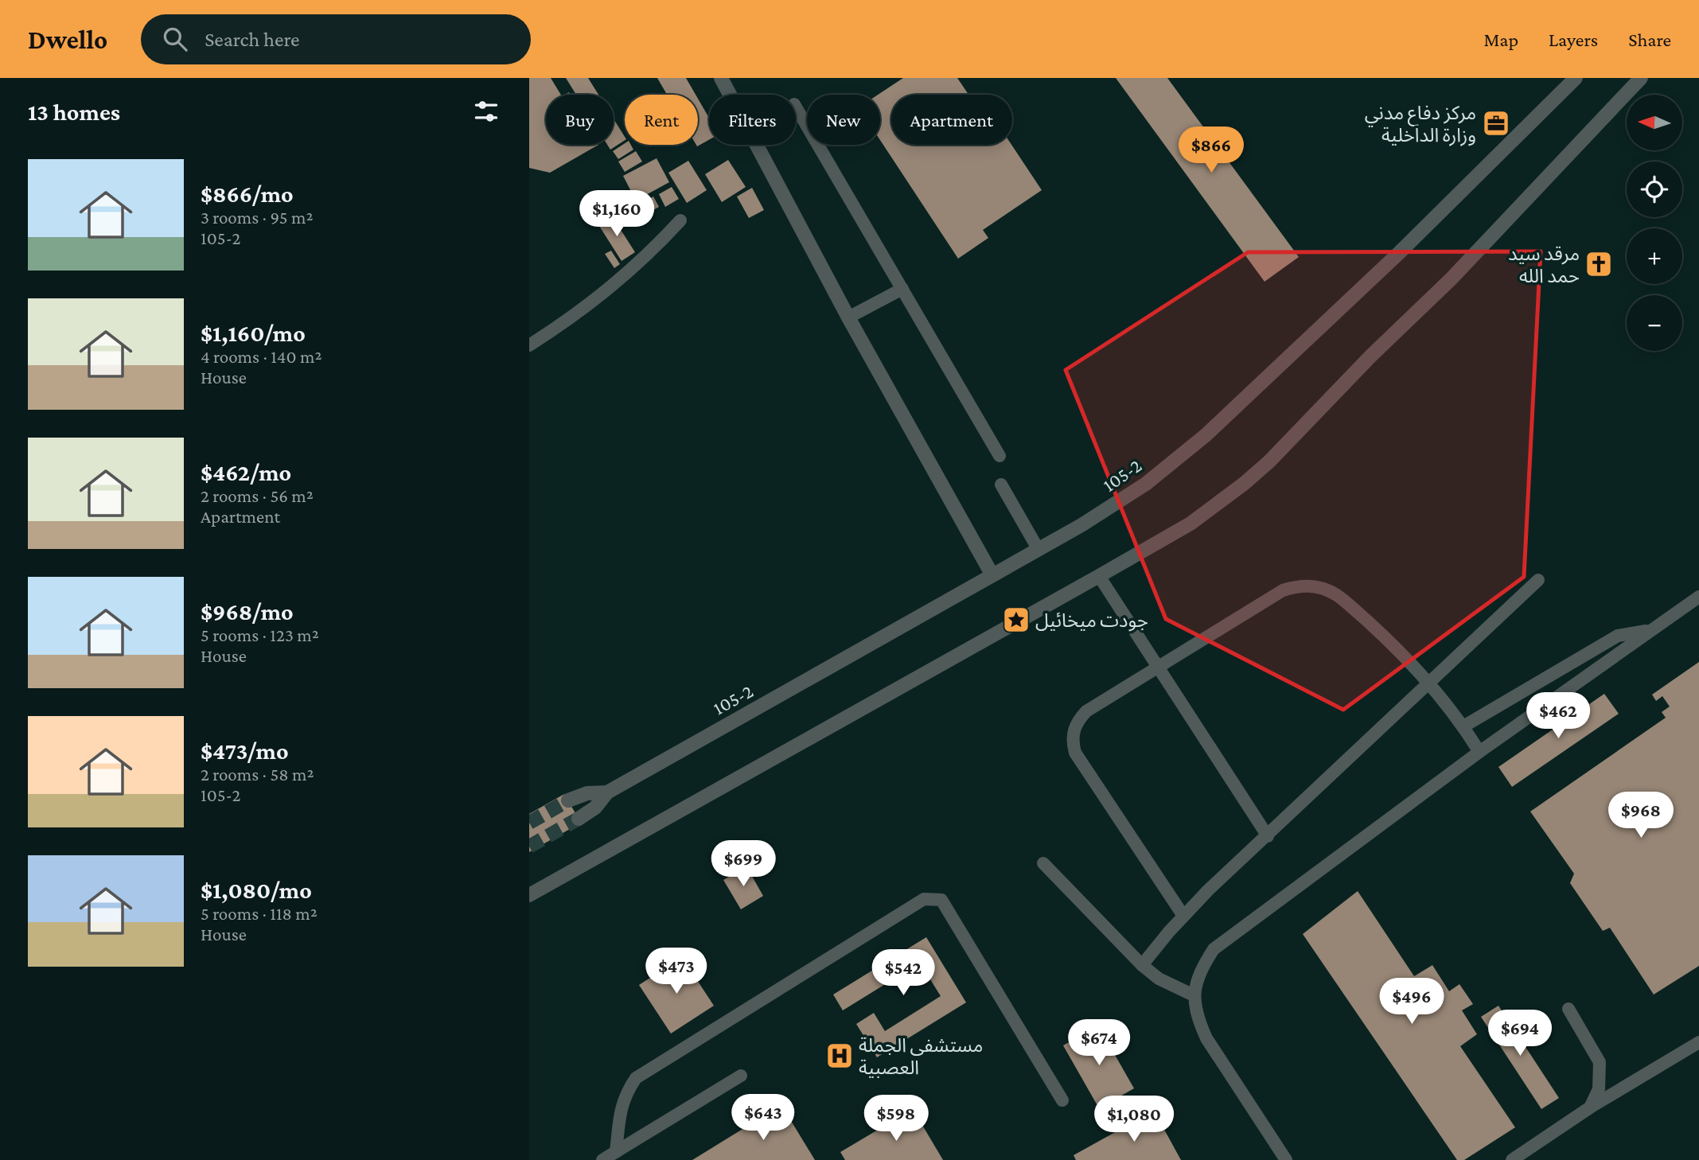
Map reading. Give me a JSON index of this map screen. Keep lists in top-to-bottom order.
{
  "streets": {
    "street": ["105-2"]
  },
  "places": {
    "office": ["مركز دفاع مدني وزارة الداخلية"],
    "church": ["مرقد سيد حمد الله"],
    "place": ["جودت ميخائيل"],
    "hospital": ["مستشفى الجملة العصبية"]
  },
  "north": "left",
  "page": {
    "header": "Dwello",
    "search": "Search here",
    "nav": ["Map", "Layers", "Share"],
    "heading": "13 homes",
    "map_buttons": ["+", "−"],
    "chip": [
      "Buy",
      "Rent",
      "Filters",
      "New",
      "Apartment"
    ],
    "price": [
      "$866",
      "$1,160",
      "$462",
      "$968",
      "$699",
      "$473",
      "$542",
      "$496",
      "$694",
      "$674",
      "$643",
      "$598",
      "$1,080"
    ],
    "list": [
      {
        "name": "$866/mo",
        "note": "3 rooms · 95 m² · 105-2"
      },
      {
        "name": "$1,160/mo",
        "note": "4 rooms · 140 m² · House"
      },
      {
        "name": "$462/mo",
        "note": "2 rooms · 56 m² · Apartment"
      },
      {
        "name": "$968/mo",
        "note": "5 rooms · 123 m² · House"
      },
      {
        "name": "$473/mo",
        "note": "2 rooms · 58 m² · 105-2"
      },
      {
        "name": "$1,080/mo",
        "note": "5 rooms · 118 m² · House"
      }
    ]
  }
}
